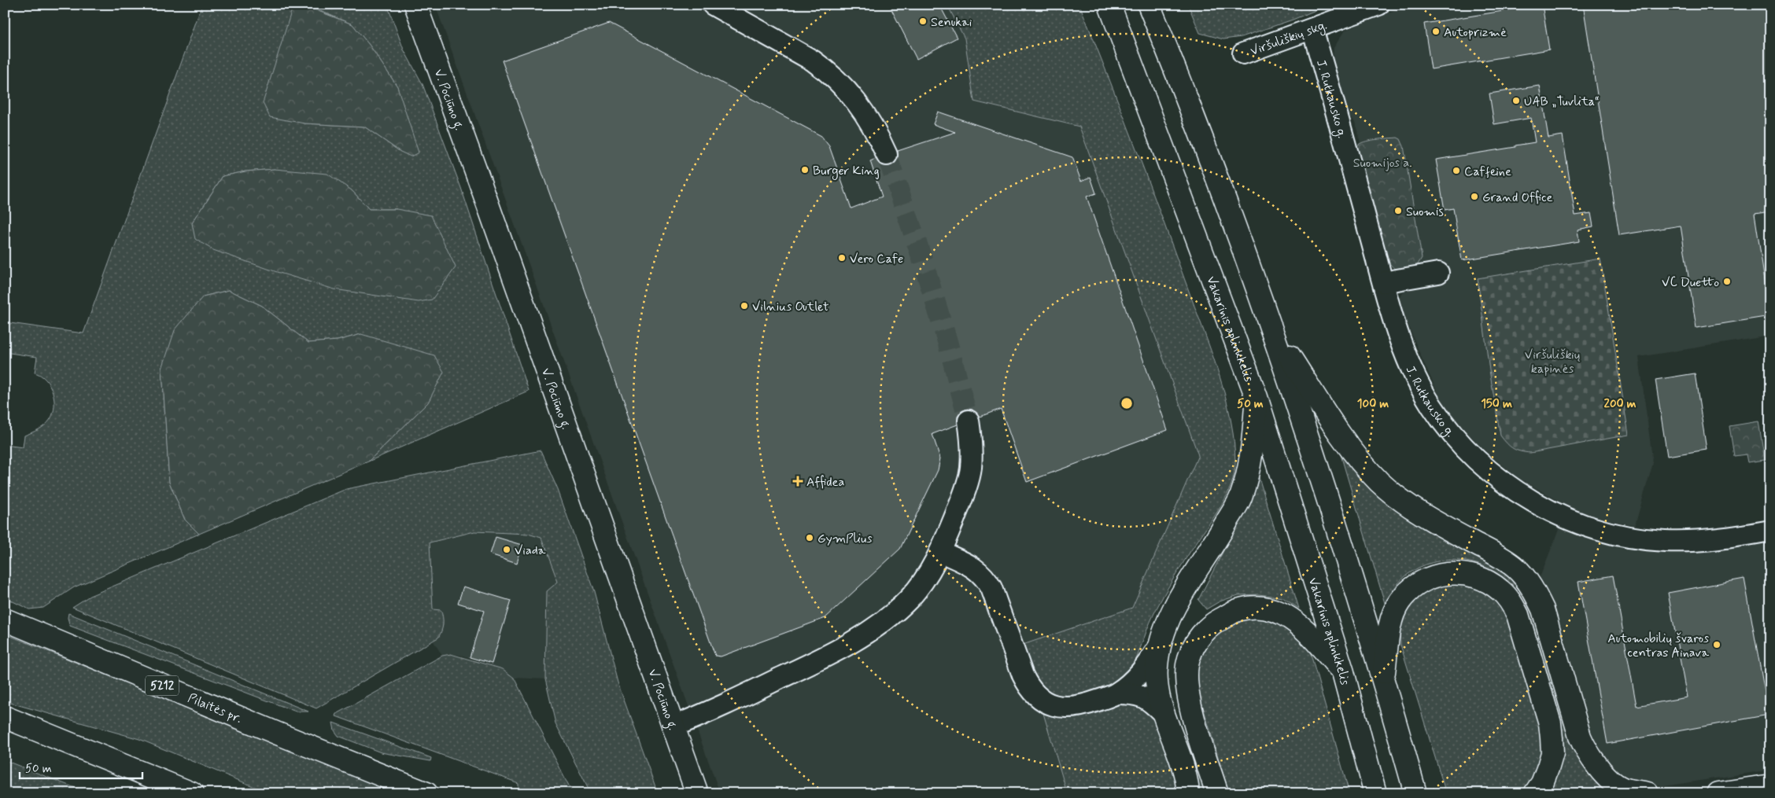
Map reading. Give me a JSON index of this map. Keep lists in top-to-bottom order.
{
  "streets": {
    "main road": [
      "V. Pociūno g.",
      "Vakarinis aplinkkelis",
      "5212",
      "Pilaitės pr."
    ],
    "street": ["Viršuliškių skg.", "J. Rutkausko g."]
  },
  "crossings": [
    ["Viršuliškių skg.", "J. Rutkausko g."]
  ],
  "parks": ["Suomijos a.", "Viršuliškių kapinės"],
  "places": {
    "other": [
      "Senukai",
      "Autoprizmė",
      "UAB „Tuvlita“",
      "Burger King",
      "Caffeine",
      "Grand Office",
      "Suomis",
      "Vero Cafe",
      "VC Duetto",
      "Vilnius Outlet",
      "GymPlius",
      "Viada",
      "Automobilių švaros centras Ainava"
    ],
    "health": ["Affidea"]
  },
  "scale_bar": "50 m",
  "rings": [
    "50 m",
    "100 m",
    "150 m",
    "200 m"
  ]
}
